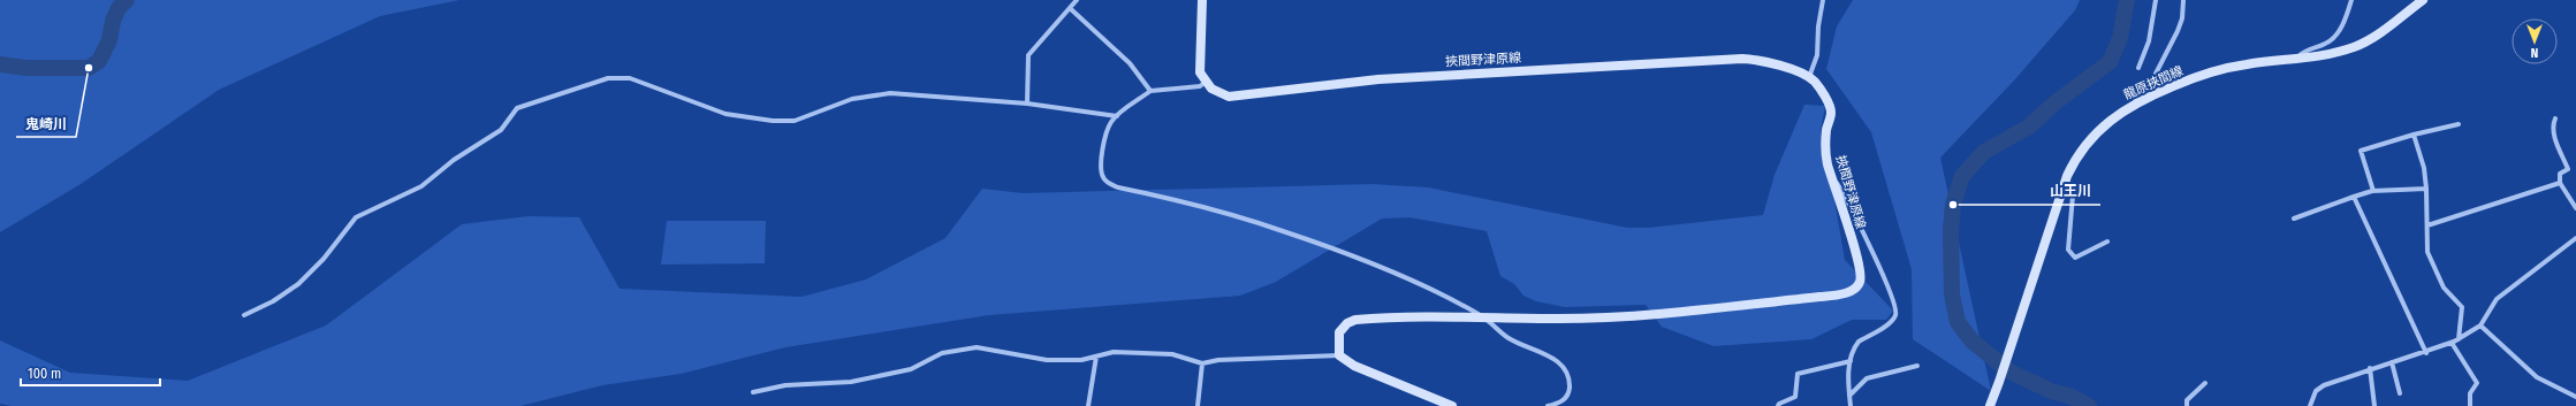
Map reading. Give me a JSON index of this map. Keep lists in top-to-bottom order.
{
  "streets": {
    "main road": ["挾間野津原線", "龍原挾間線"]
  },
  "places": ["鬼崎川", "山王川"],
  "scale_bar": "100 m",
  "north": "bottom"
}
